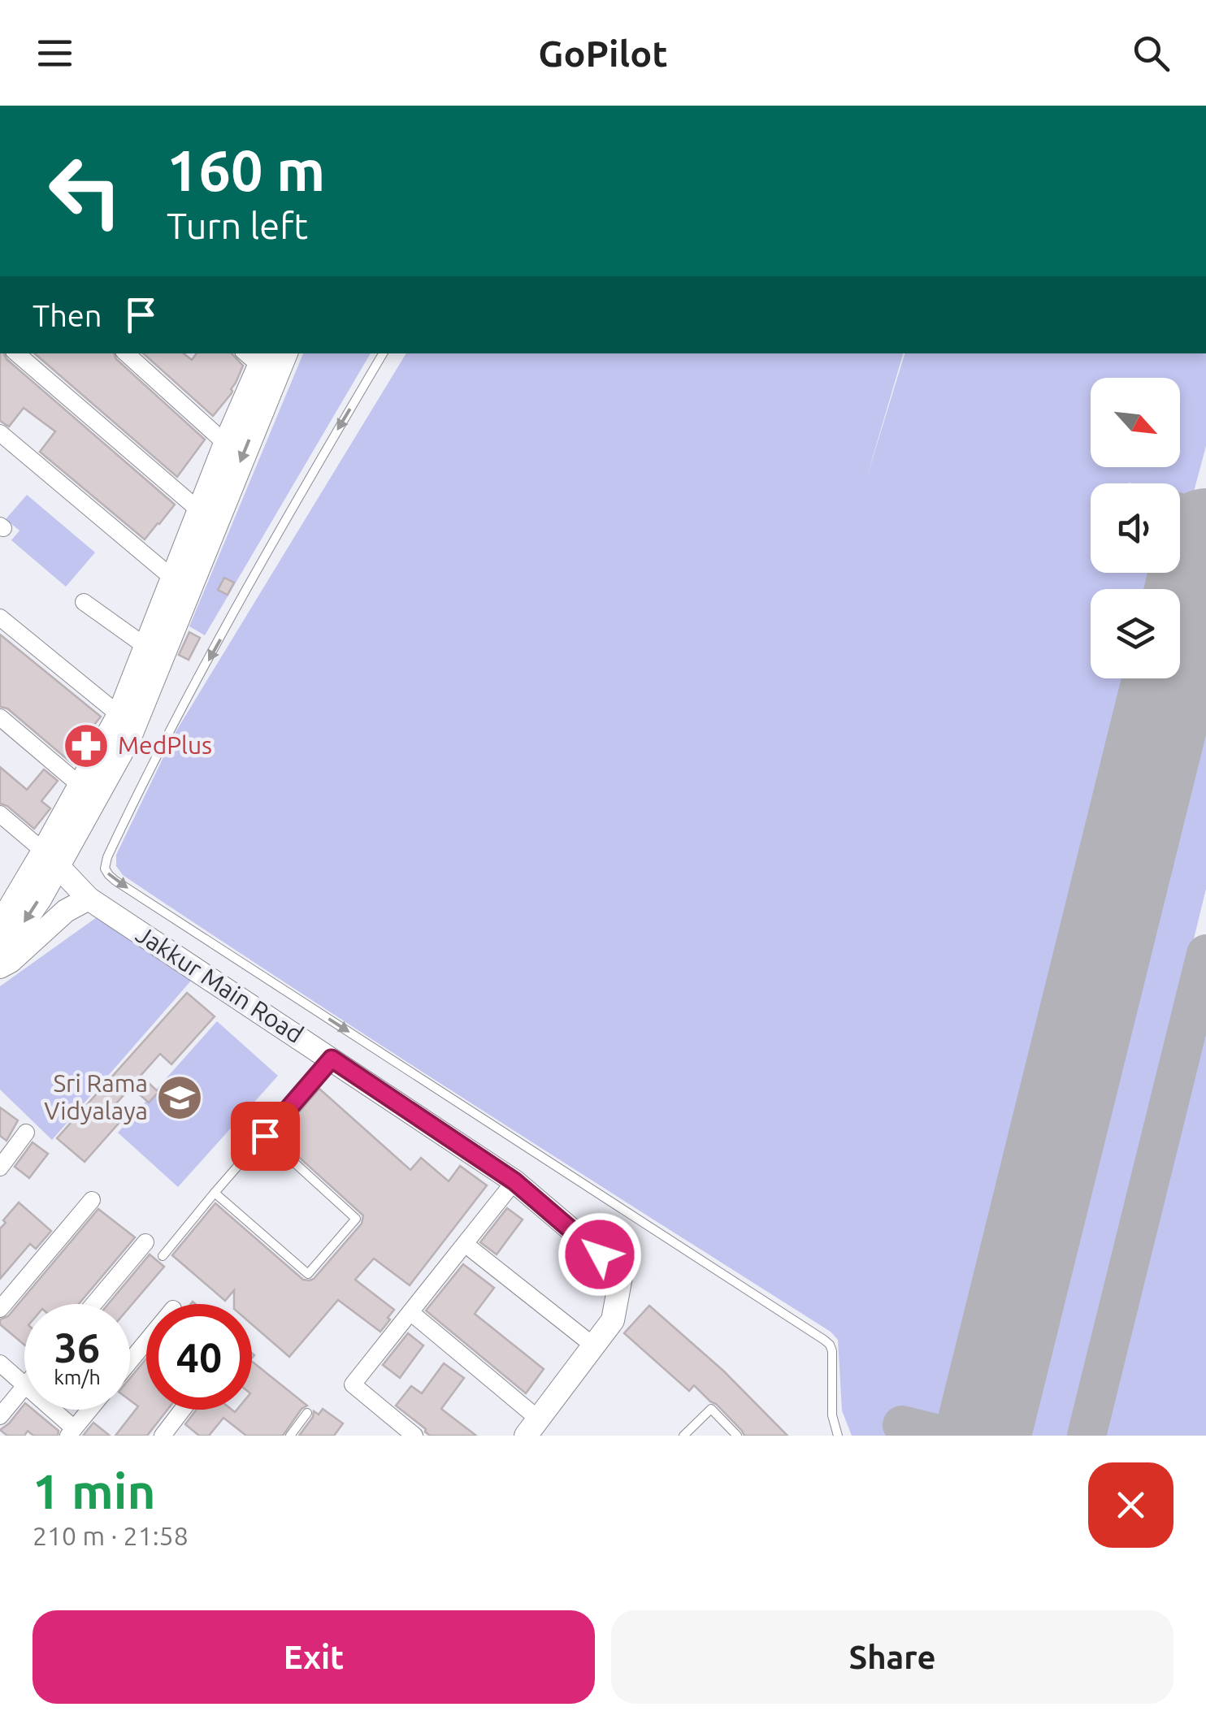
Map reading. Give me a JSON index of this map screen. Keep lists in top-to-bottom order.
{
  "streets": {
    "street": ["Jakkur Main Road"]
  },
  "places": {
    "pharmacy": ["MedPlus"],
    "school or university": ["Sri Rama Vidyalaya"]
  },
  "north": "bottom right",
  "page": {
    "header": "GoPilot",
    "turn": ["160 m", "Turn left"],
    "then": "Then",
    "speed": "36 km/h",
    "limit": "40",
    "heading": ["1 min", "210 m · 21:58"],
    "buttons": ["Exit", "Share"]
  }
}
